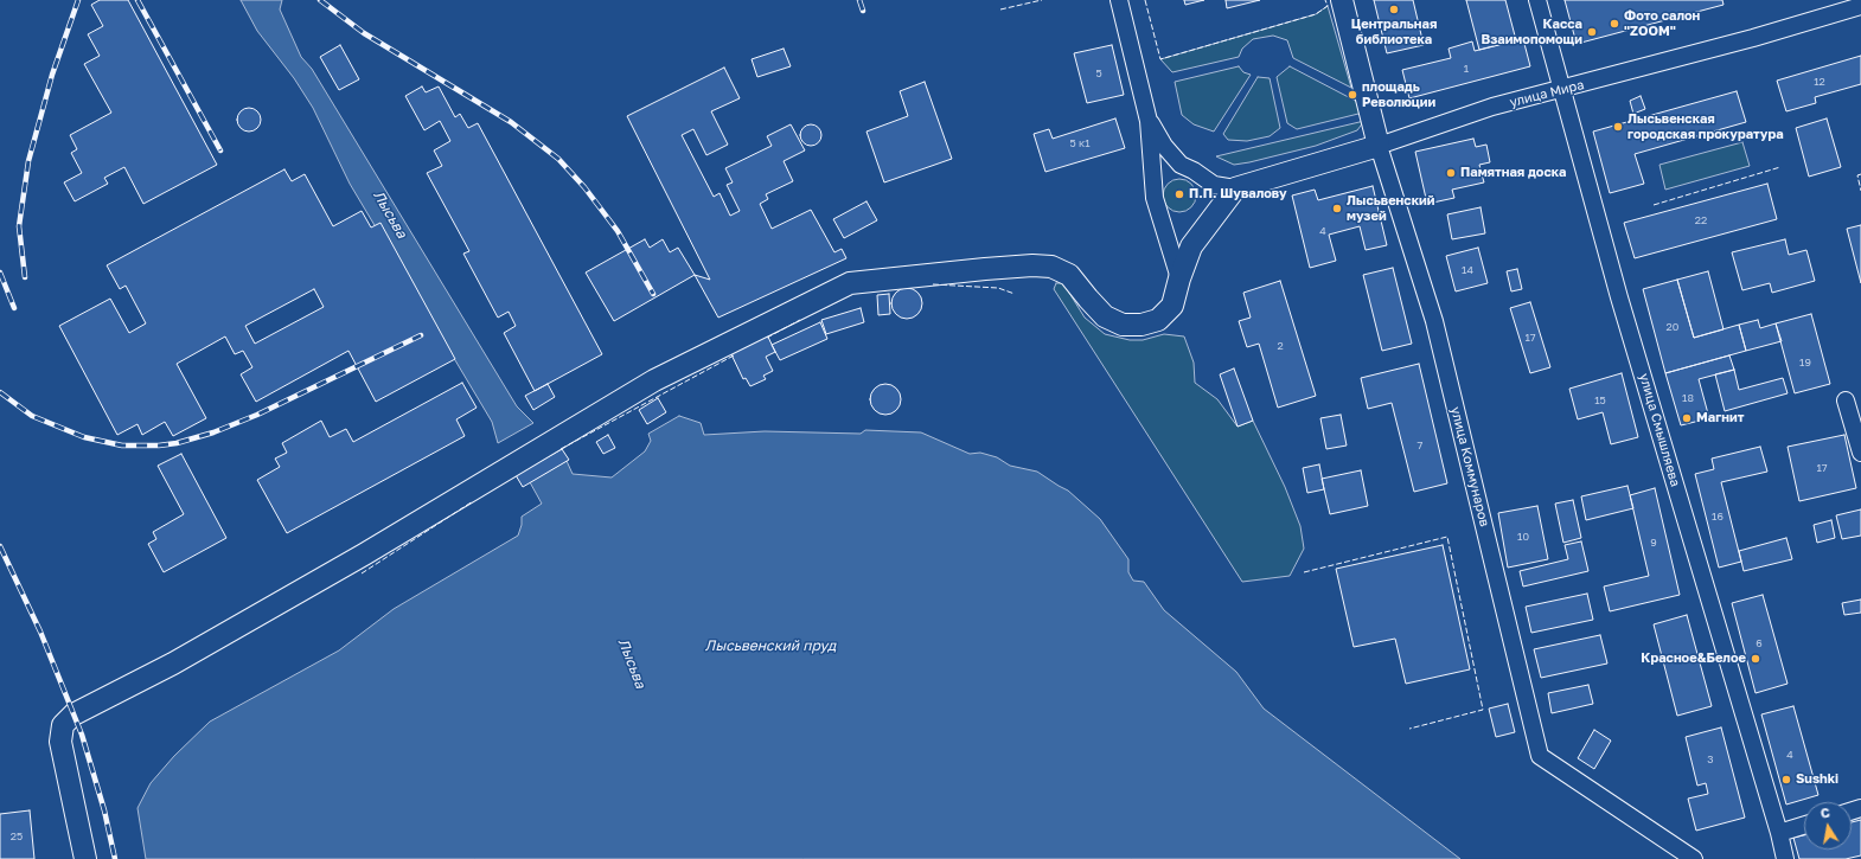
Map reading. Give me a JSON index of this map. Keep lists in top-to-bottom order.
{
  "streets": {
    "main road": ["улица Мира", "улица Коммунаров"],
    "street": ["улица Смышляева"]
  },
  "crossings": [
    ["улица Мира", "улица Смышляева"],
    ["улица Мира", "улица Коммунаров"]
  ],
  "water": ["Лысьва", "Лысьвенский пруд"],
  "places": [
    "Центральная библиотека",
    "Фото салон \"ZOOM\"",
    "Касса Взаимопомощи",
    "площадь Революции",
    "Лысьвенская городская прокуратура",
    "Памятная доска",
    "П.П. Шувалову",
    "Лысьвенский музей",
    "Магнит",
    "Красное&Белое",
    "Sushki"
  ],
  "house_numbers": [
    "1",
    "5",
    "12",
    "5 к1",
    "22",
    "4",
    "14",
    "20",
    "17",
    "2",
    "19",
    "18",
    "15",
    "7",
    "17",
    "16",
    "10",
    "9",
    "6",
    "4",
    "3",
    "25"
  ],
  "north": "top"
}
